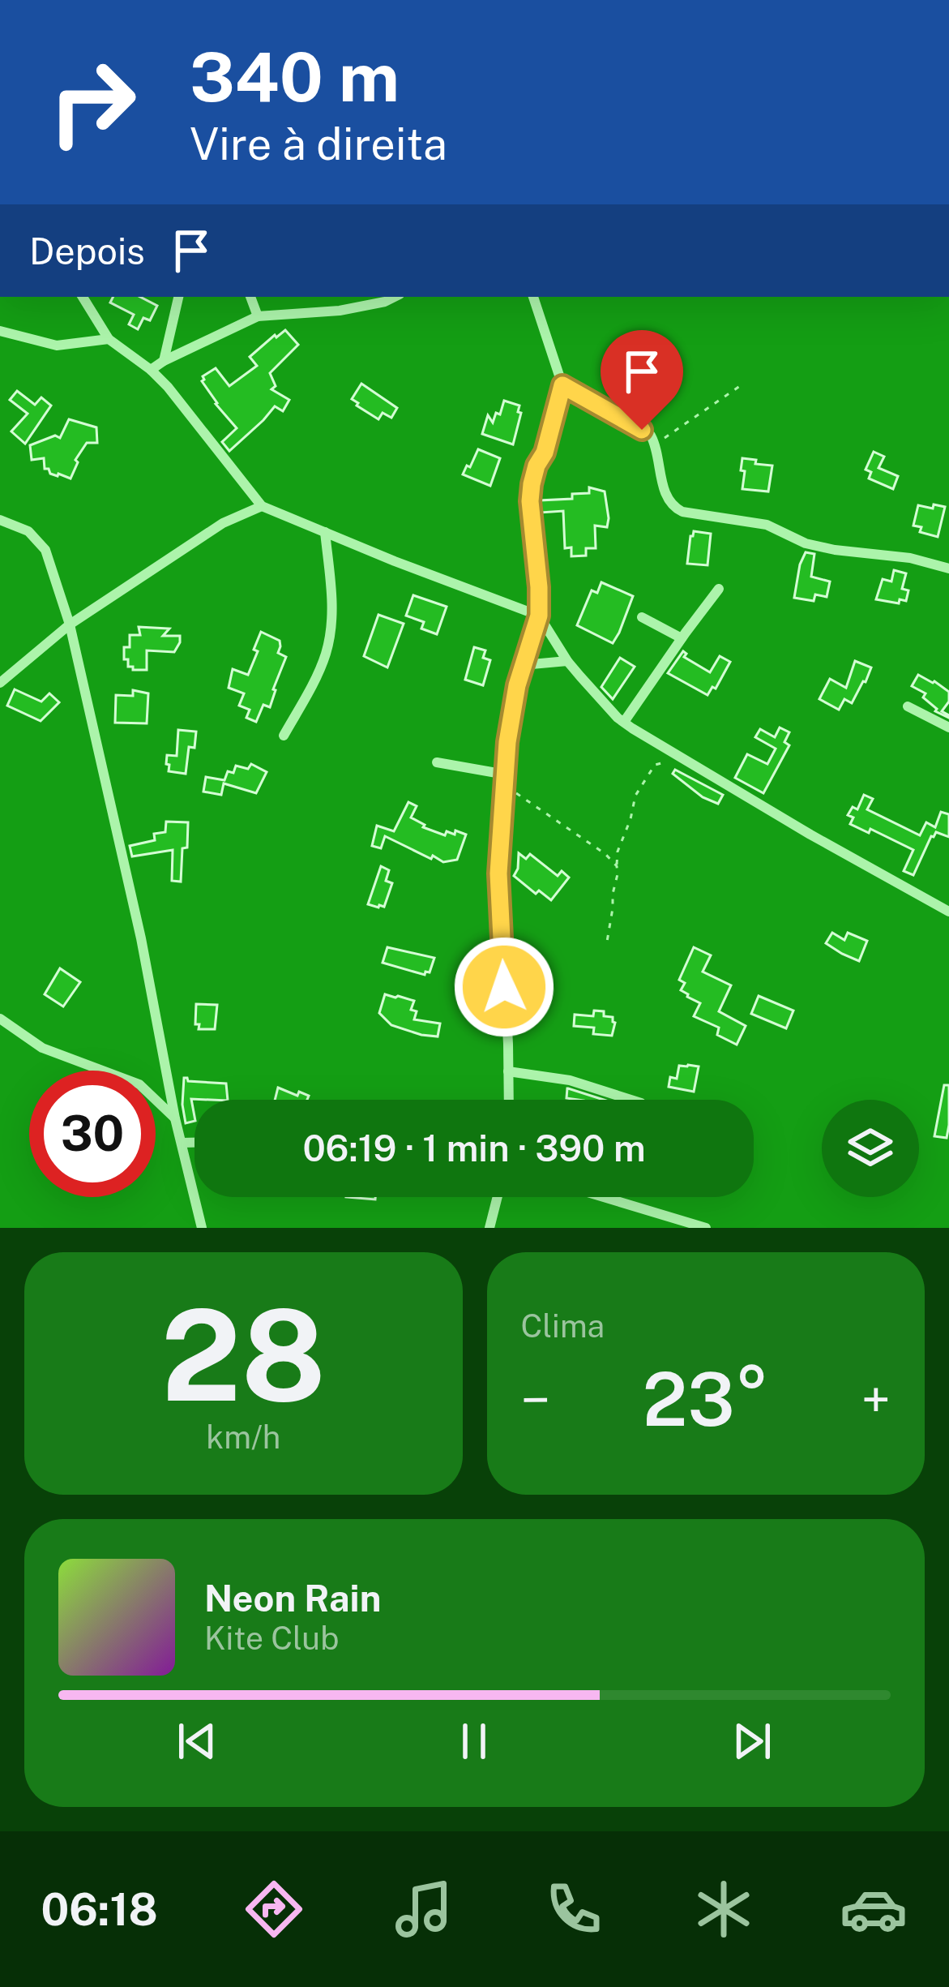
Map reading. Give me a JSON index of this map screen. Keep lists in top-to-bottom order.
{
  "page": {
    "turn": ["340 m", "Vire à direita"],
    "then": "Depois",
    "limit": "30",
    "trip": "06:19 · 1 min · 390 m",
    "tile": [
      ["28", "km/h"],
      "Clima"
    ],
    "heat": ["−", "23°", "+"],
    "song": ["Neon Rain", "Kite Club"],
    "tabs": "06:18"
  }
}
